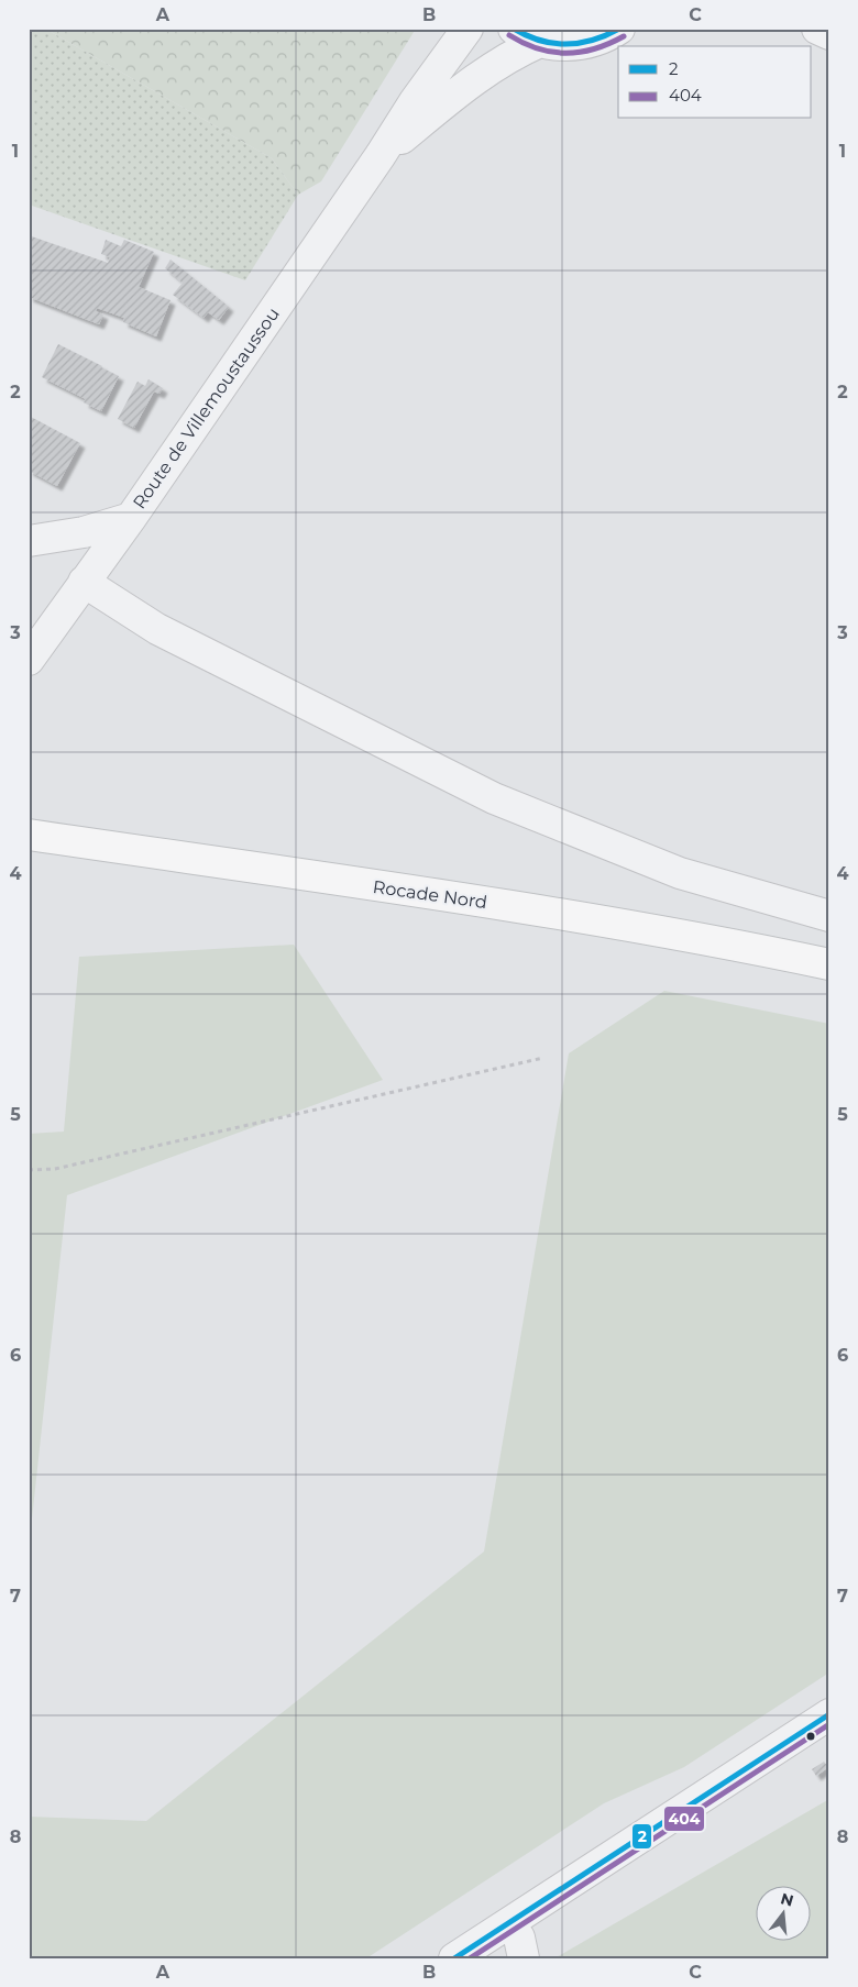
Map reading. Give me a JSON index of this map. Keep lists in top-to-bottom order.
{
  "streets": {
    "main road": ["Rocade Nord"],
    "street": ["Route de Villemoustaussou"]
  },
  "lines": ["transit line 2", "transit line 404"],
  "legend": ["2", "404"],
  "north": "top",
  "grid": {
    "columns": ["A", "B", "C"],
    "rows": [
      "1",
      "2",
      "3",
      "4",
      "5",
      "6",
      "7",
      "8"
    ]
  }
}
